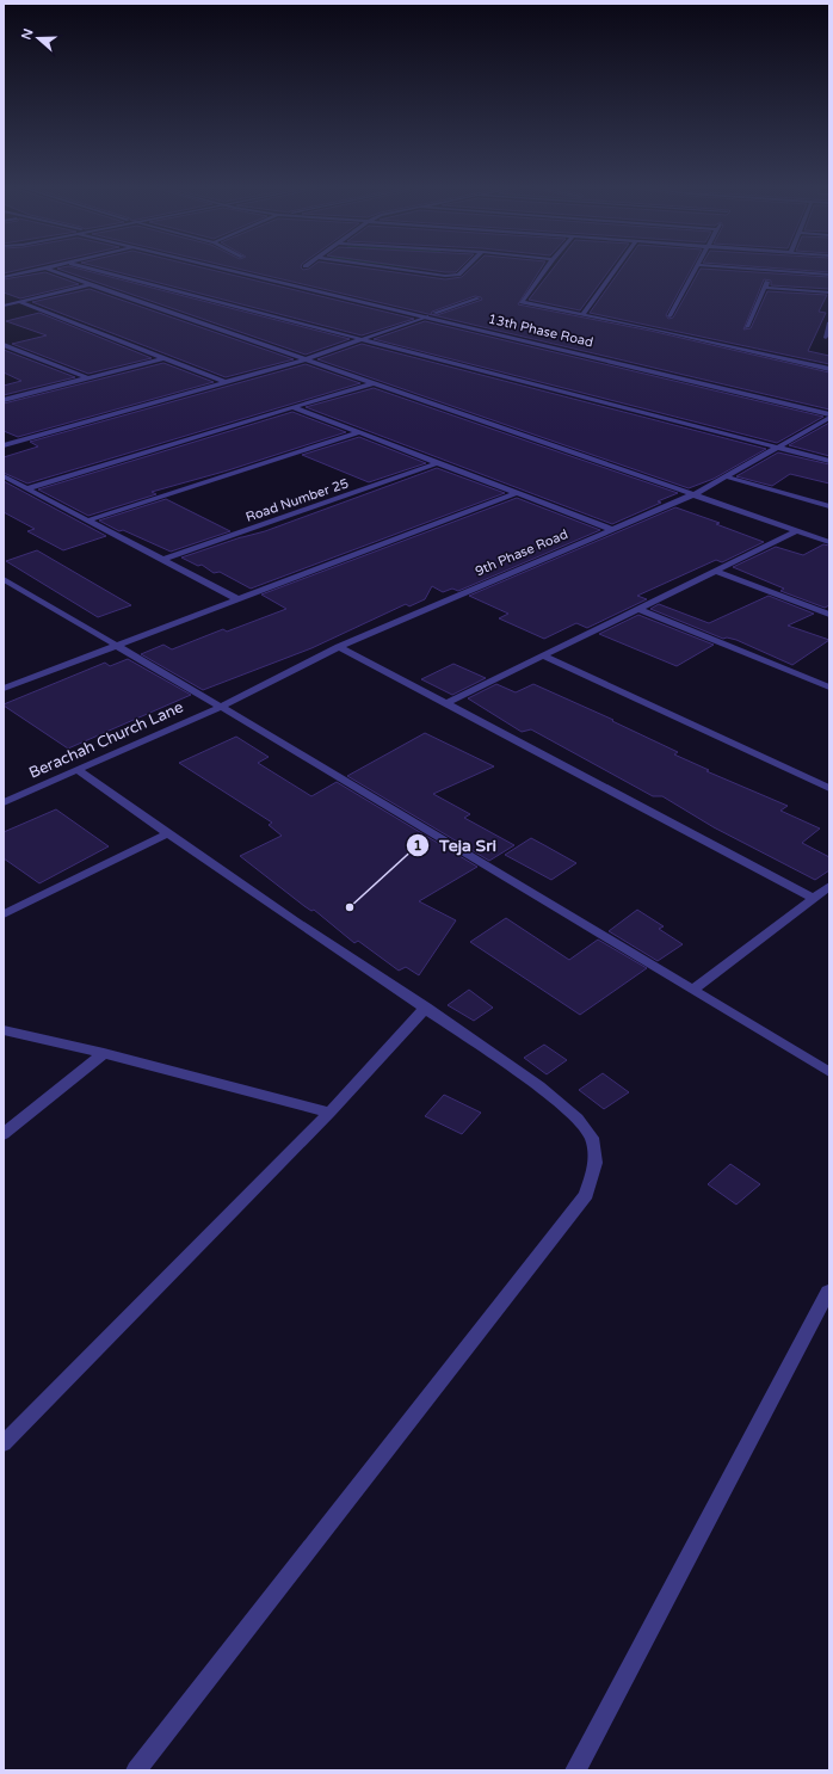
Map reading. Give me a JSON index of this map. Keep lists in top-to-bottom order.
{
  "streets": {
    "street": [
      "13th Phase Road",
      "Road Number 25",
      "9th Phase Road",
      "Berachah Church Lane"
    ]
  },
  "crossings": [
    ["13th Phase Road", "9th Phase Road"],
    ["9th Phase Road", "Berachah Church Lane"]
  ],
  "places": ["Teja Sri"],
  "north": "left"
}
